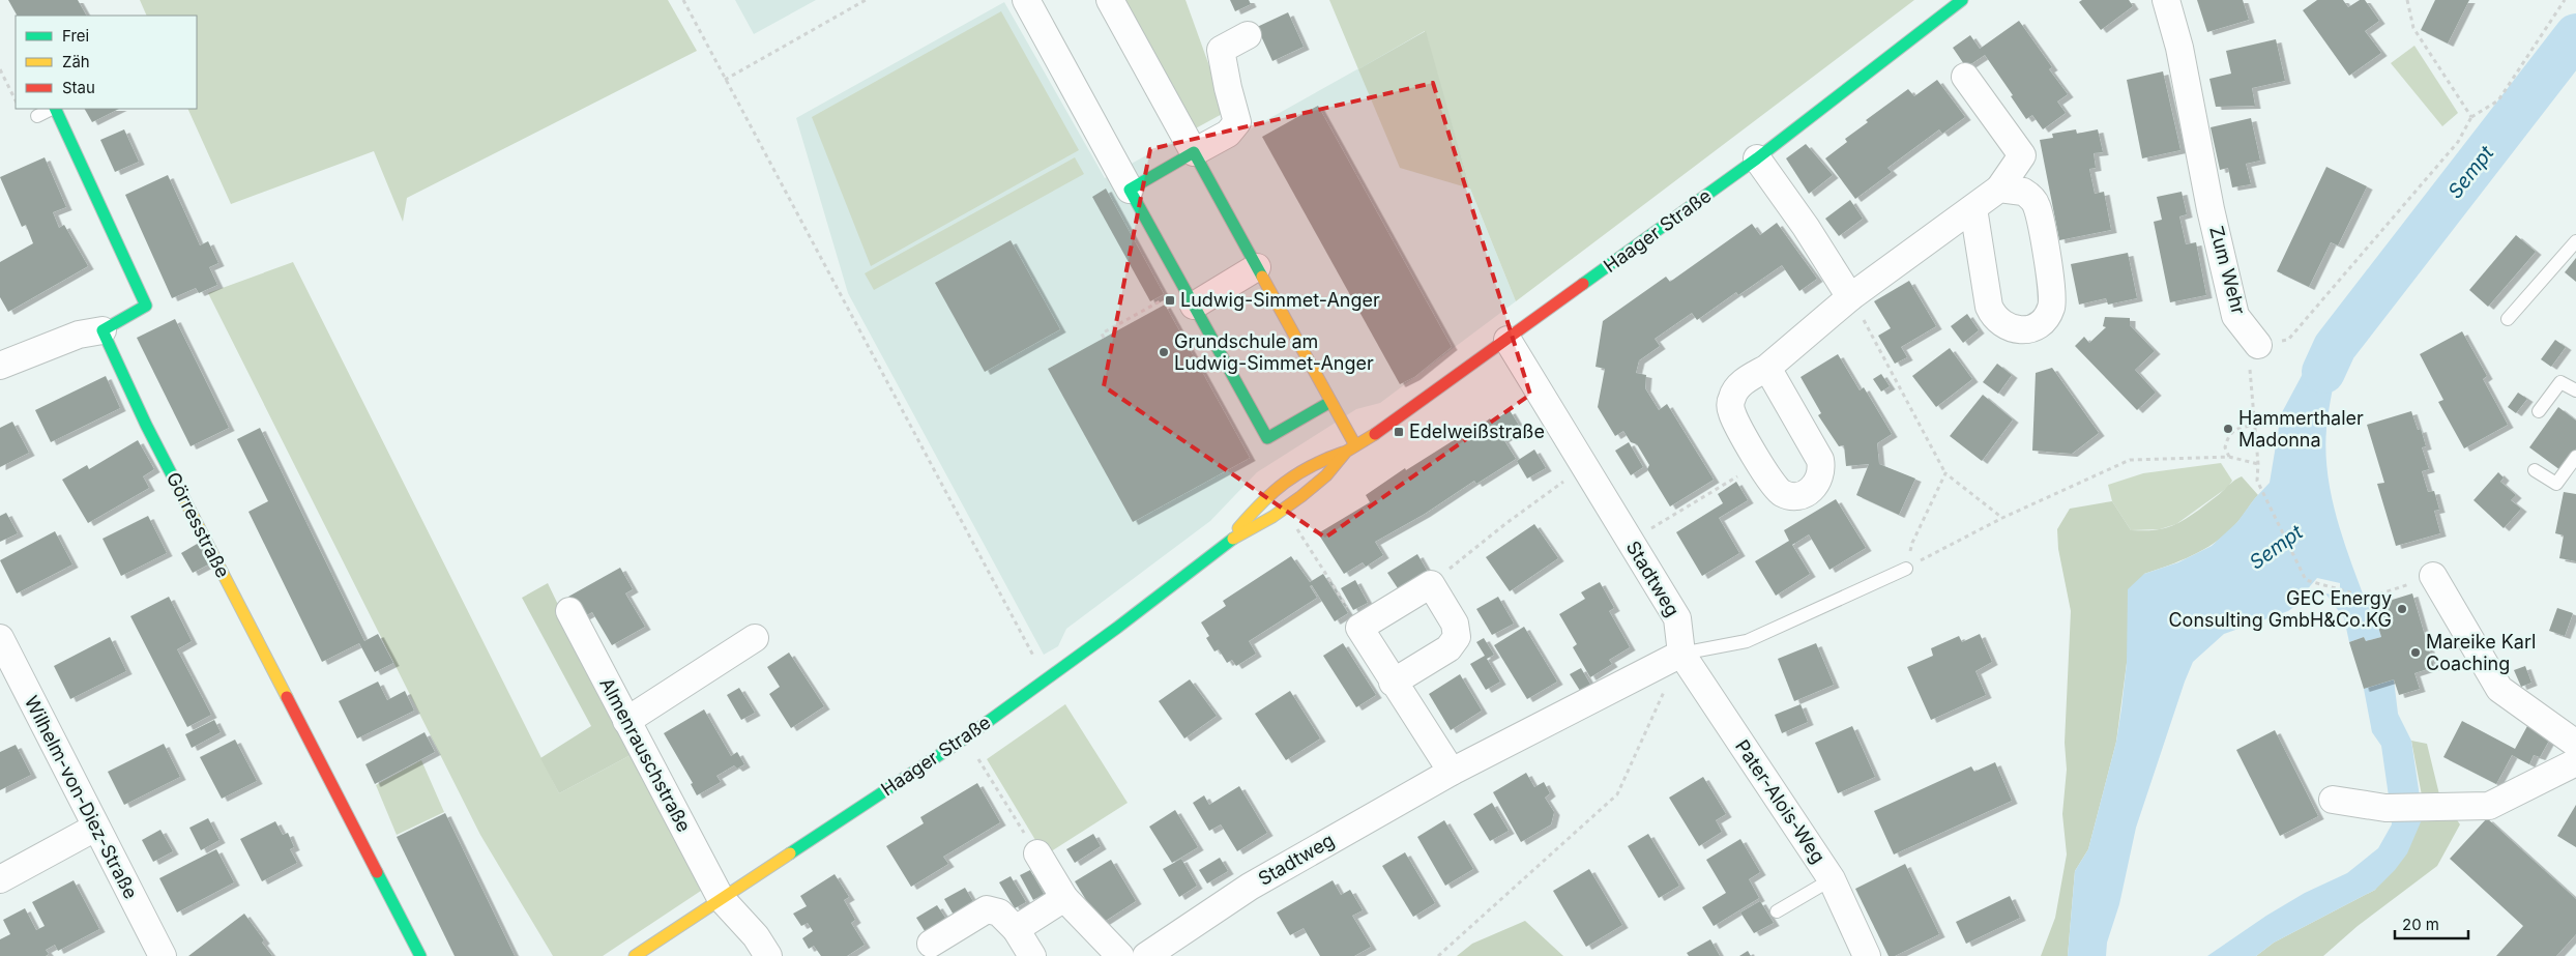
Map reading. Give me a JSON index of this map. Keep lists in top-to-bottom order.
{
  "streets": {
    "street": [
      "Haager Straße",
      "Zum Wehr",
      "Görresstraße",
      "Stadtweg",
      "Almenrauschstraße",
      "Wilhelm-von-Diez-Straße",
      "Pater-Alois-Weg"
    ]
  },
  "crossings": [
    ["Haager Straße", "Stadtweg"],
    ["Haager Straße", "Almenrauschstraße"],
    ["Stadtweg", "Pater-Alois-Weg"]
  ],
  "water": ["Sempt"],
  "places": {
    "transit": ["Ludwig-Simmet-Anger", "Edelweißstraße"],
    "other": [
      "Grundschule am Ludwig-Simmet-Anger",
      "Hammerthaler Madonna",
      "GEC Energy Consulting GmbH&Co.KG",
      "Mareike Karl Coaching"
    ]
  },
  "legend": ["Frei", "Zäh", "Stau"],
  "scale_bar": "20 m"
}
